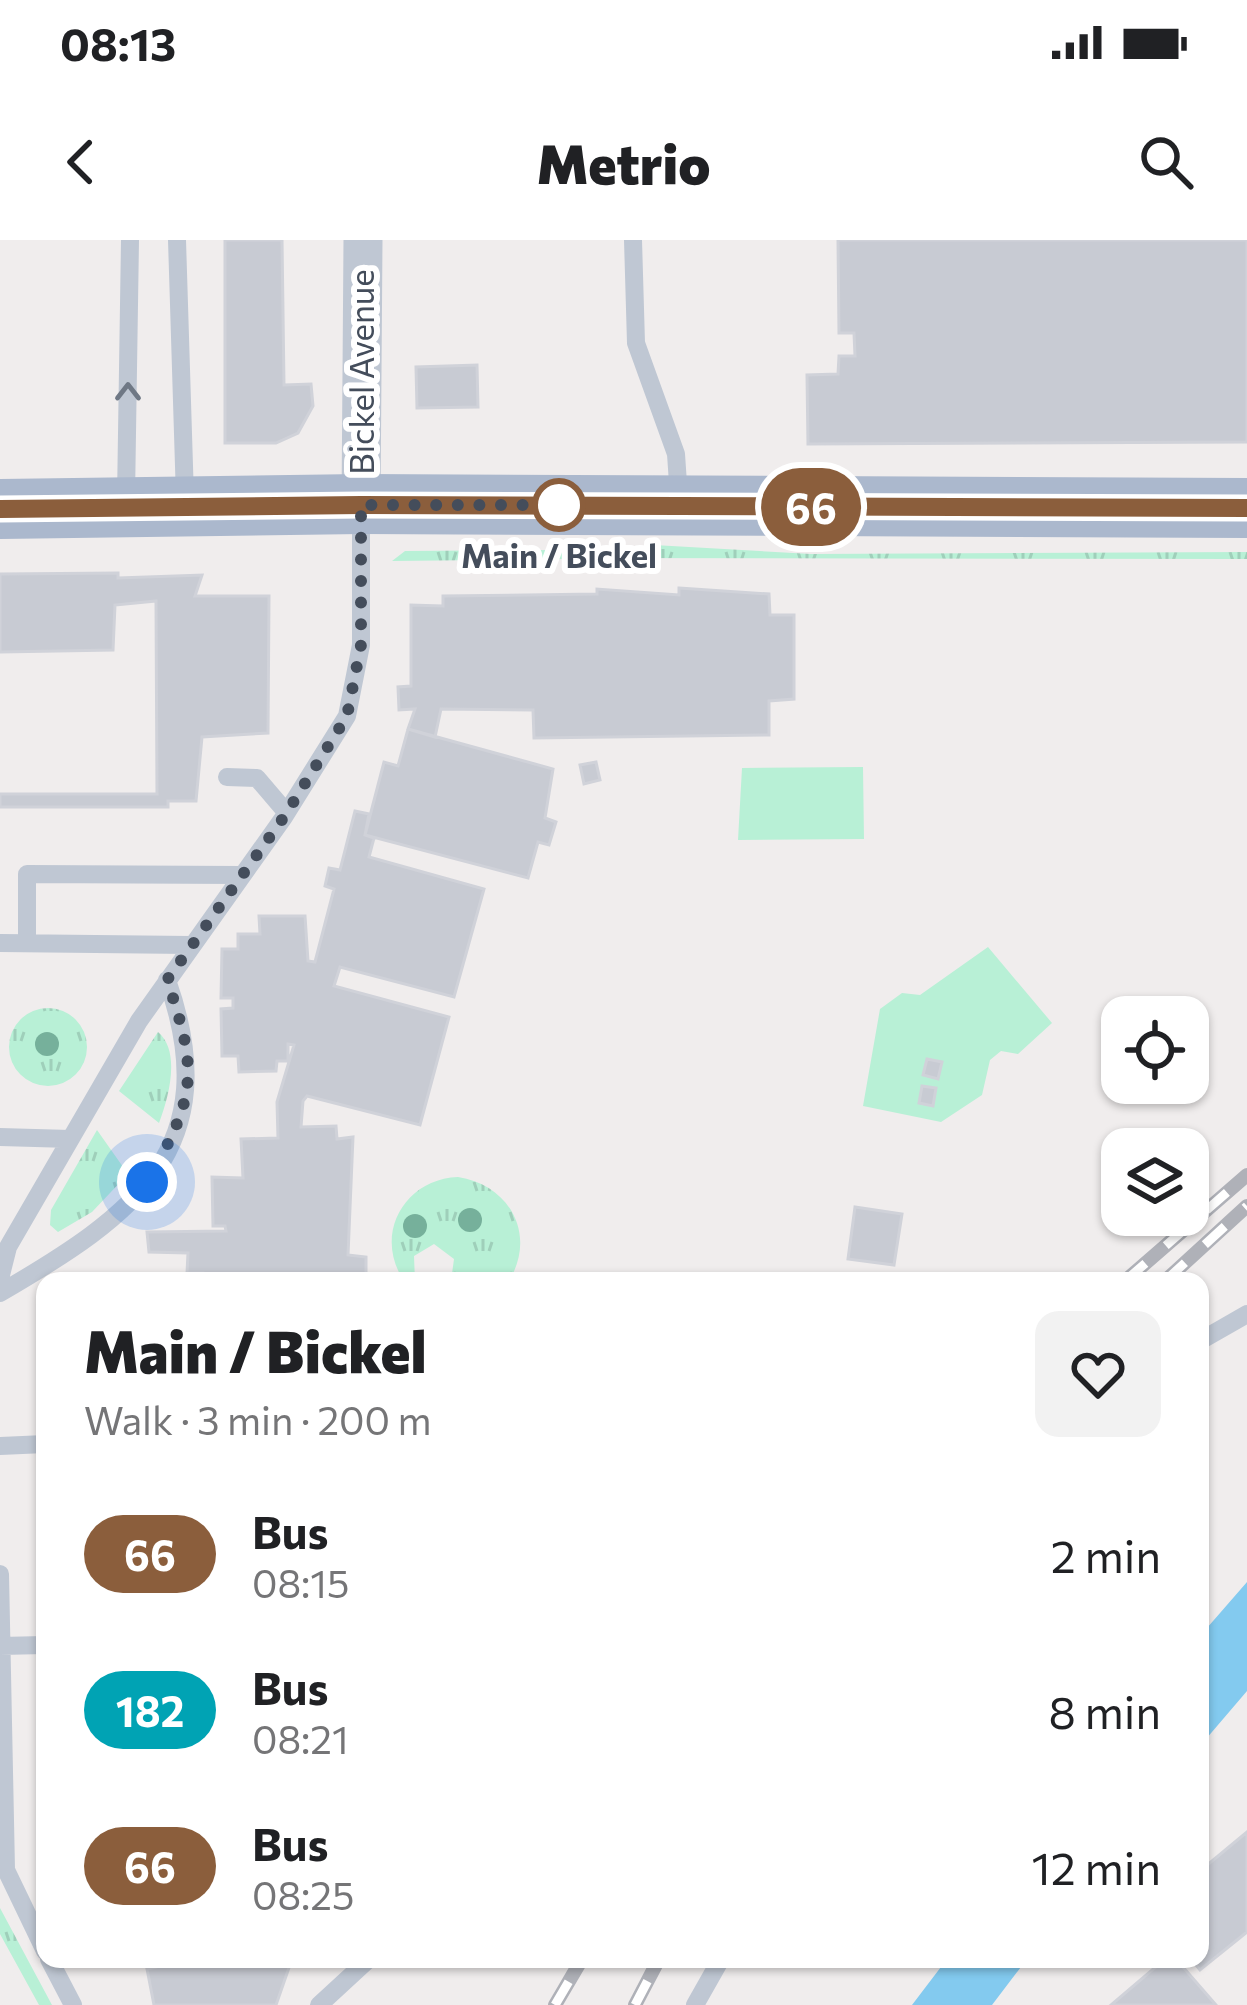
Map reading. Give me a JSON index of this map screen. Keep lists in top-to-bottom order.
{
  "streets": {
    "street": ["Bickel Avenue"]
  },
  "places": ["Main / Bickel"],
  "lines": ["bus line 66"],
  "page": {
    "status": "08:13",
    "header": "Metrio",
    "on_map": "66",
    "heading": ["Main / Bickel", "Walk · 3 min · 200 m"],
    "list": [
      {
        "mark": "66",
        "name": "Bus",
        "note": "08:15",
        "value": "2 min"
      },
      {
        "mark": "182",
        "name": "Bus",
        "note": "08:21",
        "value": "8 min"
      },
      {
        "mark": "66",
        "name": "Bus",
        "note": "08:25",
        "value": "12 min"
      }
    ]
  }
}
